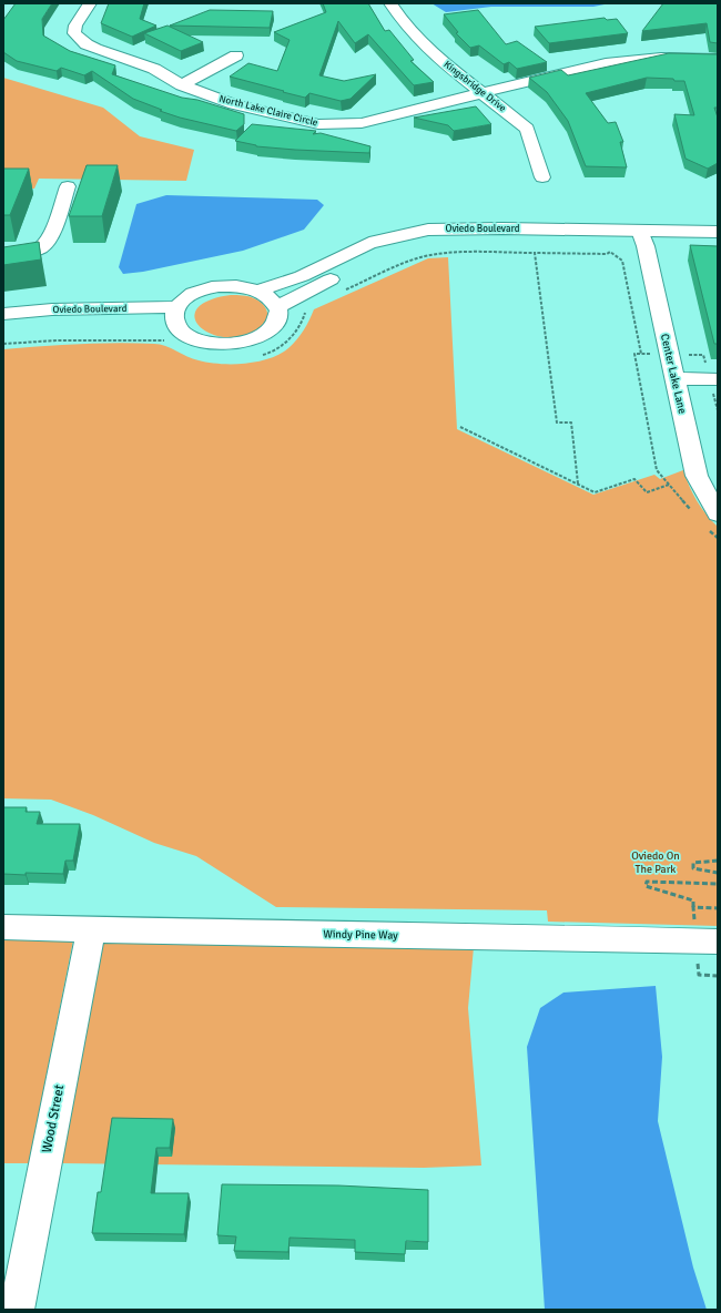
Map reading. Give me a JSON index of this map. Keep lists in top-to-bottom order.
{
  "streets": {
    "street": [
      "Kingsbridge Drive",
      "North Lake Claire Circle",
      "Oviedo Boulevard",
      "Center Lake Lane",
      "Windy Pine Way",
      "Wood Street"
    ]
  },
  "crossings": [
    ["Kingsbridge Drive", "North Lake Claire Circle"],
    ["Oviedo Boulevard", "Center Lake Lane"],
    ["Windy Pine Way", "Wood Street"]
  ],
  "parks": ["Oviedo On The Park"]
}
